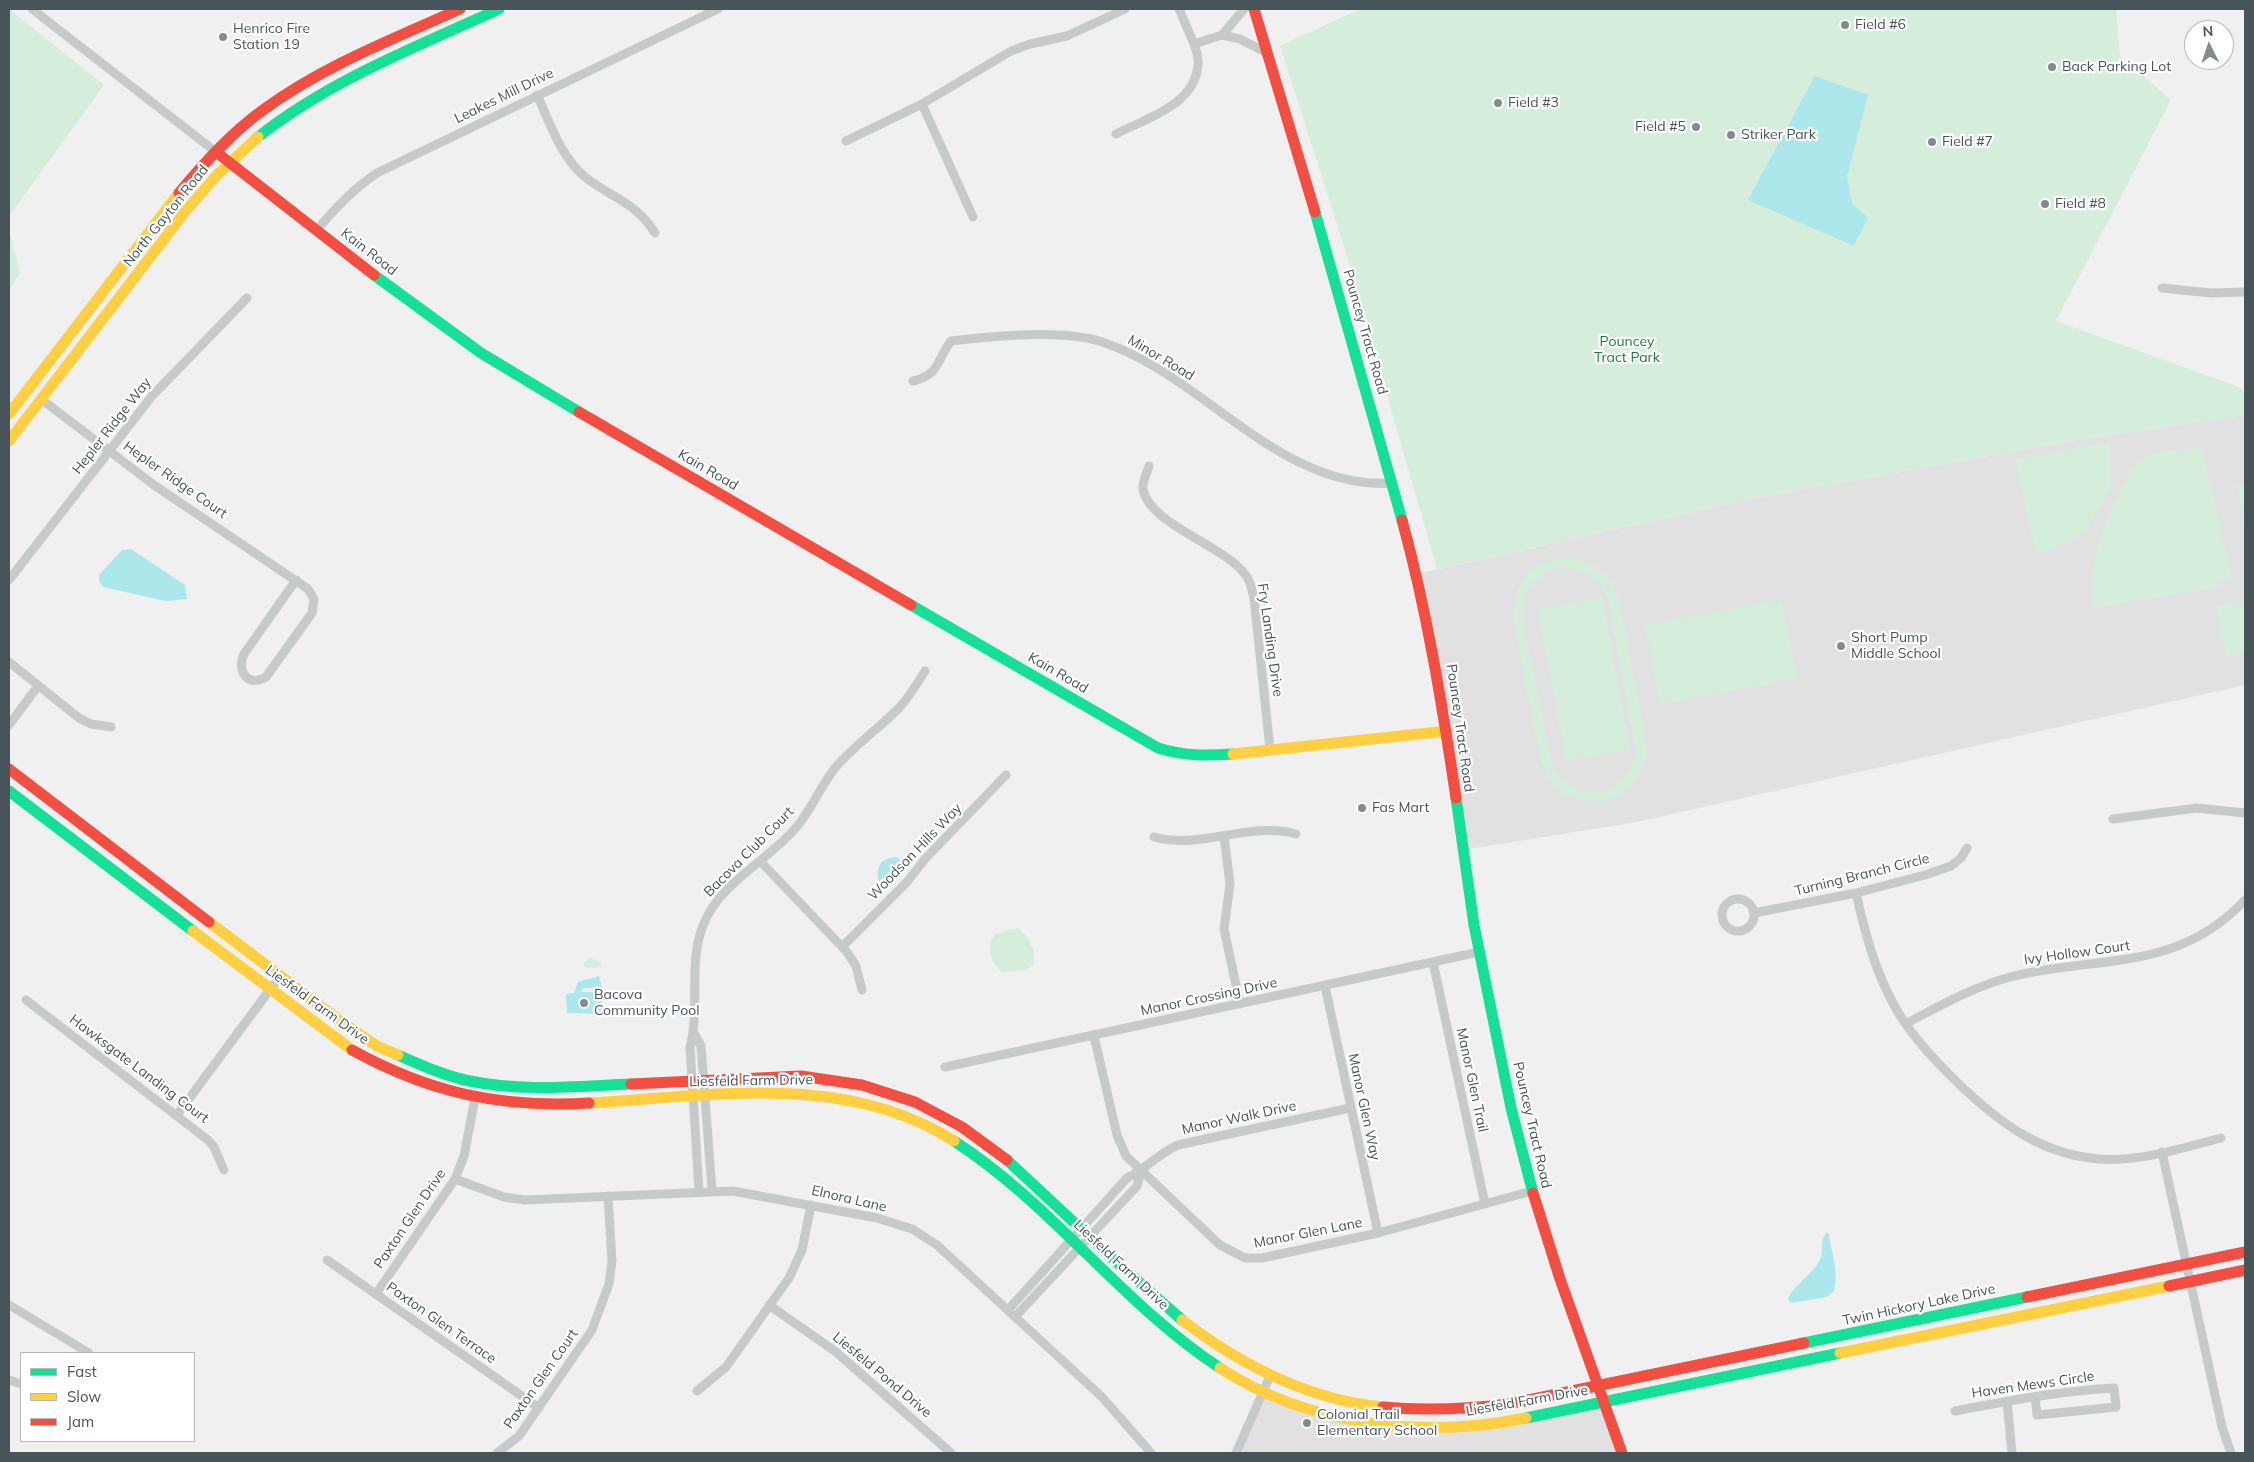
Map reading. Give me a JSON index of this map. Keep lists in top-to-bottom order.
{
  "streets": {
    "street": [
      "Leakes Mill Drive",
      "North Gayton Road",
      "Kain Road",
      "Pouncey Tract Road",
      "Minor Road",
      "Hepler Ridge Way",
      "Hepler Ridge Court",
      "Fry Landing Drive",
      "Bacova Club Court",
      "Woodson Hills Way",
      "Turning Branch Circle",
      "Ivy Hollow Court",
      "Manor Crossing Drive",
      "Liesfeld Farm Drive",
      "Hawksgate Landing Court",
      "Manor Glen Trail",
      "Manor Glen Way",
      "Manor Walk Drive",
      "Elnora Lane",
      "Paxton Glen Drive",
      "Manor Glen Lane",
      "Twin Hickory Lake Drive",
      "Paxton Glen Terrace",
      "Liesfeld Pond Drive",
      "Paxton Glen Court",
      "Haven Mews Circle"
    ]
  },
  "crossings": [
    ["Leakes Mill Drive", "Kain Road"],
    ["North Gayton Road", "Kain Road"],
    ["North Gayton Road", "Hepler Ridge Court"],
    ["Kain Road", "Pouncey Tract Road"],
    ["Kain Road", "Fry Landing Drive"],
    ["Pouncey Tract Road", "Minor Road"],
    ["Pouncey Tract Road", "Manor Crossing Drive"],
    ["Pouncey Tract Road", "Liesfeld Farm Drive"],
    ["Pouncey Tract Road", "Manor Glen Lane"],
    ["Pouncey Tract Road", "Twin Hickory Lake Drive"],
    ["Hepler Ridge Way", "Hepler Ridge Court"],
    ["Bacova Club Court", "Liesfeld Farm Drive"],
    ["Bacova Club Court", "Elnora Lane"],
    ["Manor Crossing Drive", "Manor Glen Trail"],
    ["Manor Crossing Drive", "Manor Glen Way"],
    ["Manor Crossing Drive", "Manor Glen Lane"],
    ["Liesfeld Farm Drive", "Manor Walk Drive"],
    ["Liesfeld Farm Drive", "Paxton Glen Drive"],
    ["Liesfeld Farm Drive", "Twin Hickory Lake Drive"],
    ["Manor Glen Trail", "Manor Glen Lane"],
    ["Manor Glen Way", "Manor Walk Drive"],
    ["Manor Glen Way", "Manor Glen Lane"],
    ["Manor Walk Drive", "Elnora Lane"],
    ["Manor Walk Drive", "Manor Glen Lane"],
    ["Elnora Lane", "Paxton Glen Drive"],
    ["Elnora Lane", "Paxton Glen Court"],
    ["Paxton Glen Drive", "Paxton Glen Terrace"],
    ["Paxton Glen Terrace", "Paxton Glen Court"]
  ],
  "parks": ["Pouncey Tract Park"],
  "places": [
    "Field #6",
    "Henrico Fire Station 19",
    "Back Parking Lot",
    "Field #3",
    "Field #5",
    "Striker Park",
    "Field #7",
    "Field #8",
    "Short Pump Middle School",
    "Fas Mart",
    "Bacova Community Pool",
    "Colonial Trail Elementary School"
  ],
  "legend": ["Fast", "Slow", "Jam"],
  "north": "top"
}
